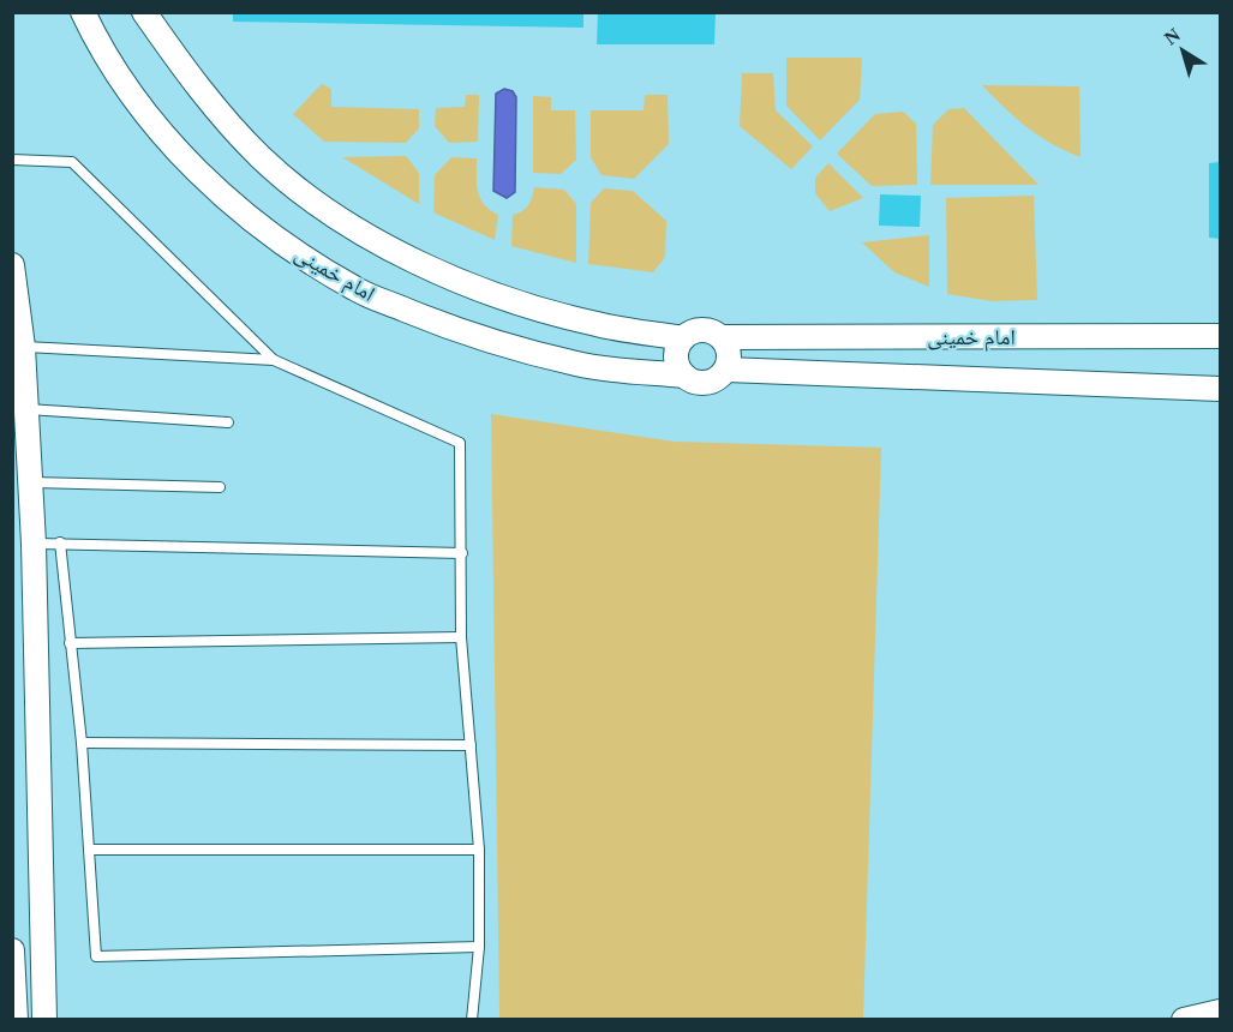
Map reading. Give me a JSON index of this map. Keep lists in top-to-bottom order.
{
  "streets": {
    "street": ["امام خمینی"]
  },
  "north": "top left"
}
